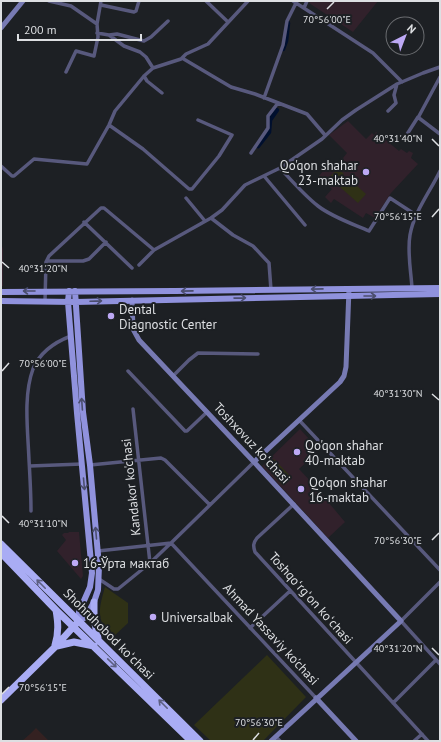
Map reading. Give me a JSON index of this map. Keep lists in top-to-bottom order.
{
  "streets": {
    "highway": ["Shohruhobod koʻchasi"],
    "street": [
      "Toshxovuz koʻchasi",
      "Kandakor ko'chasi",
      "Toshqoʻrgʻon koʻchasi",
      "Ahmad Yassaviy ko'chasi"
    ]
  },
  "crossings": [
    ["Toshxovuz koʻchasi", "Toshqoʻrgʻon koʻchasi"]
  ],
  "places": [
    "Qo'qon shahar 23-maktab",
    "Dental Diagnostic Center",
    "Qo'qon shahar 40-maktab",
    "Qo'qon shahar 16-maktab",
    "16-Ўрта мактаб",
    "Universalbak"
  ],
  "scale_bar": "200 m",
  "north": "top right",
  "coordinates": [
    "70°56'00\"E",
    "40°31'40\"N",
    "70°56'15\"E",
    "40°31'20\"N",
    "40°31'30\"N",
    "40°31'10\"N",
    "70°56'30\"E"
  ]
}
